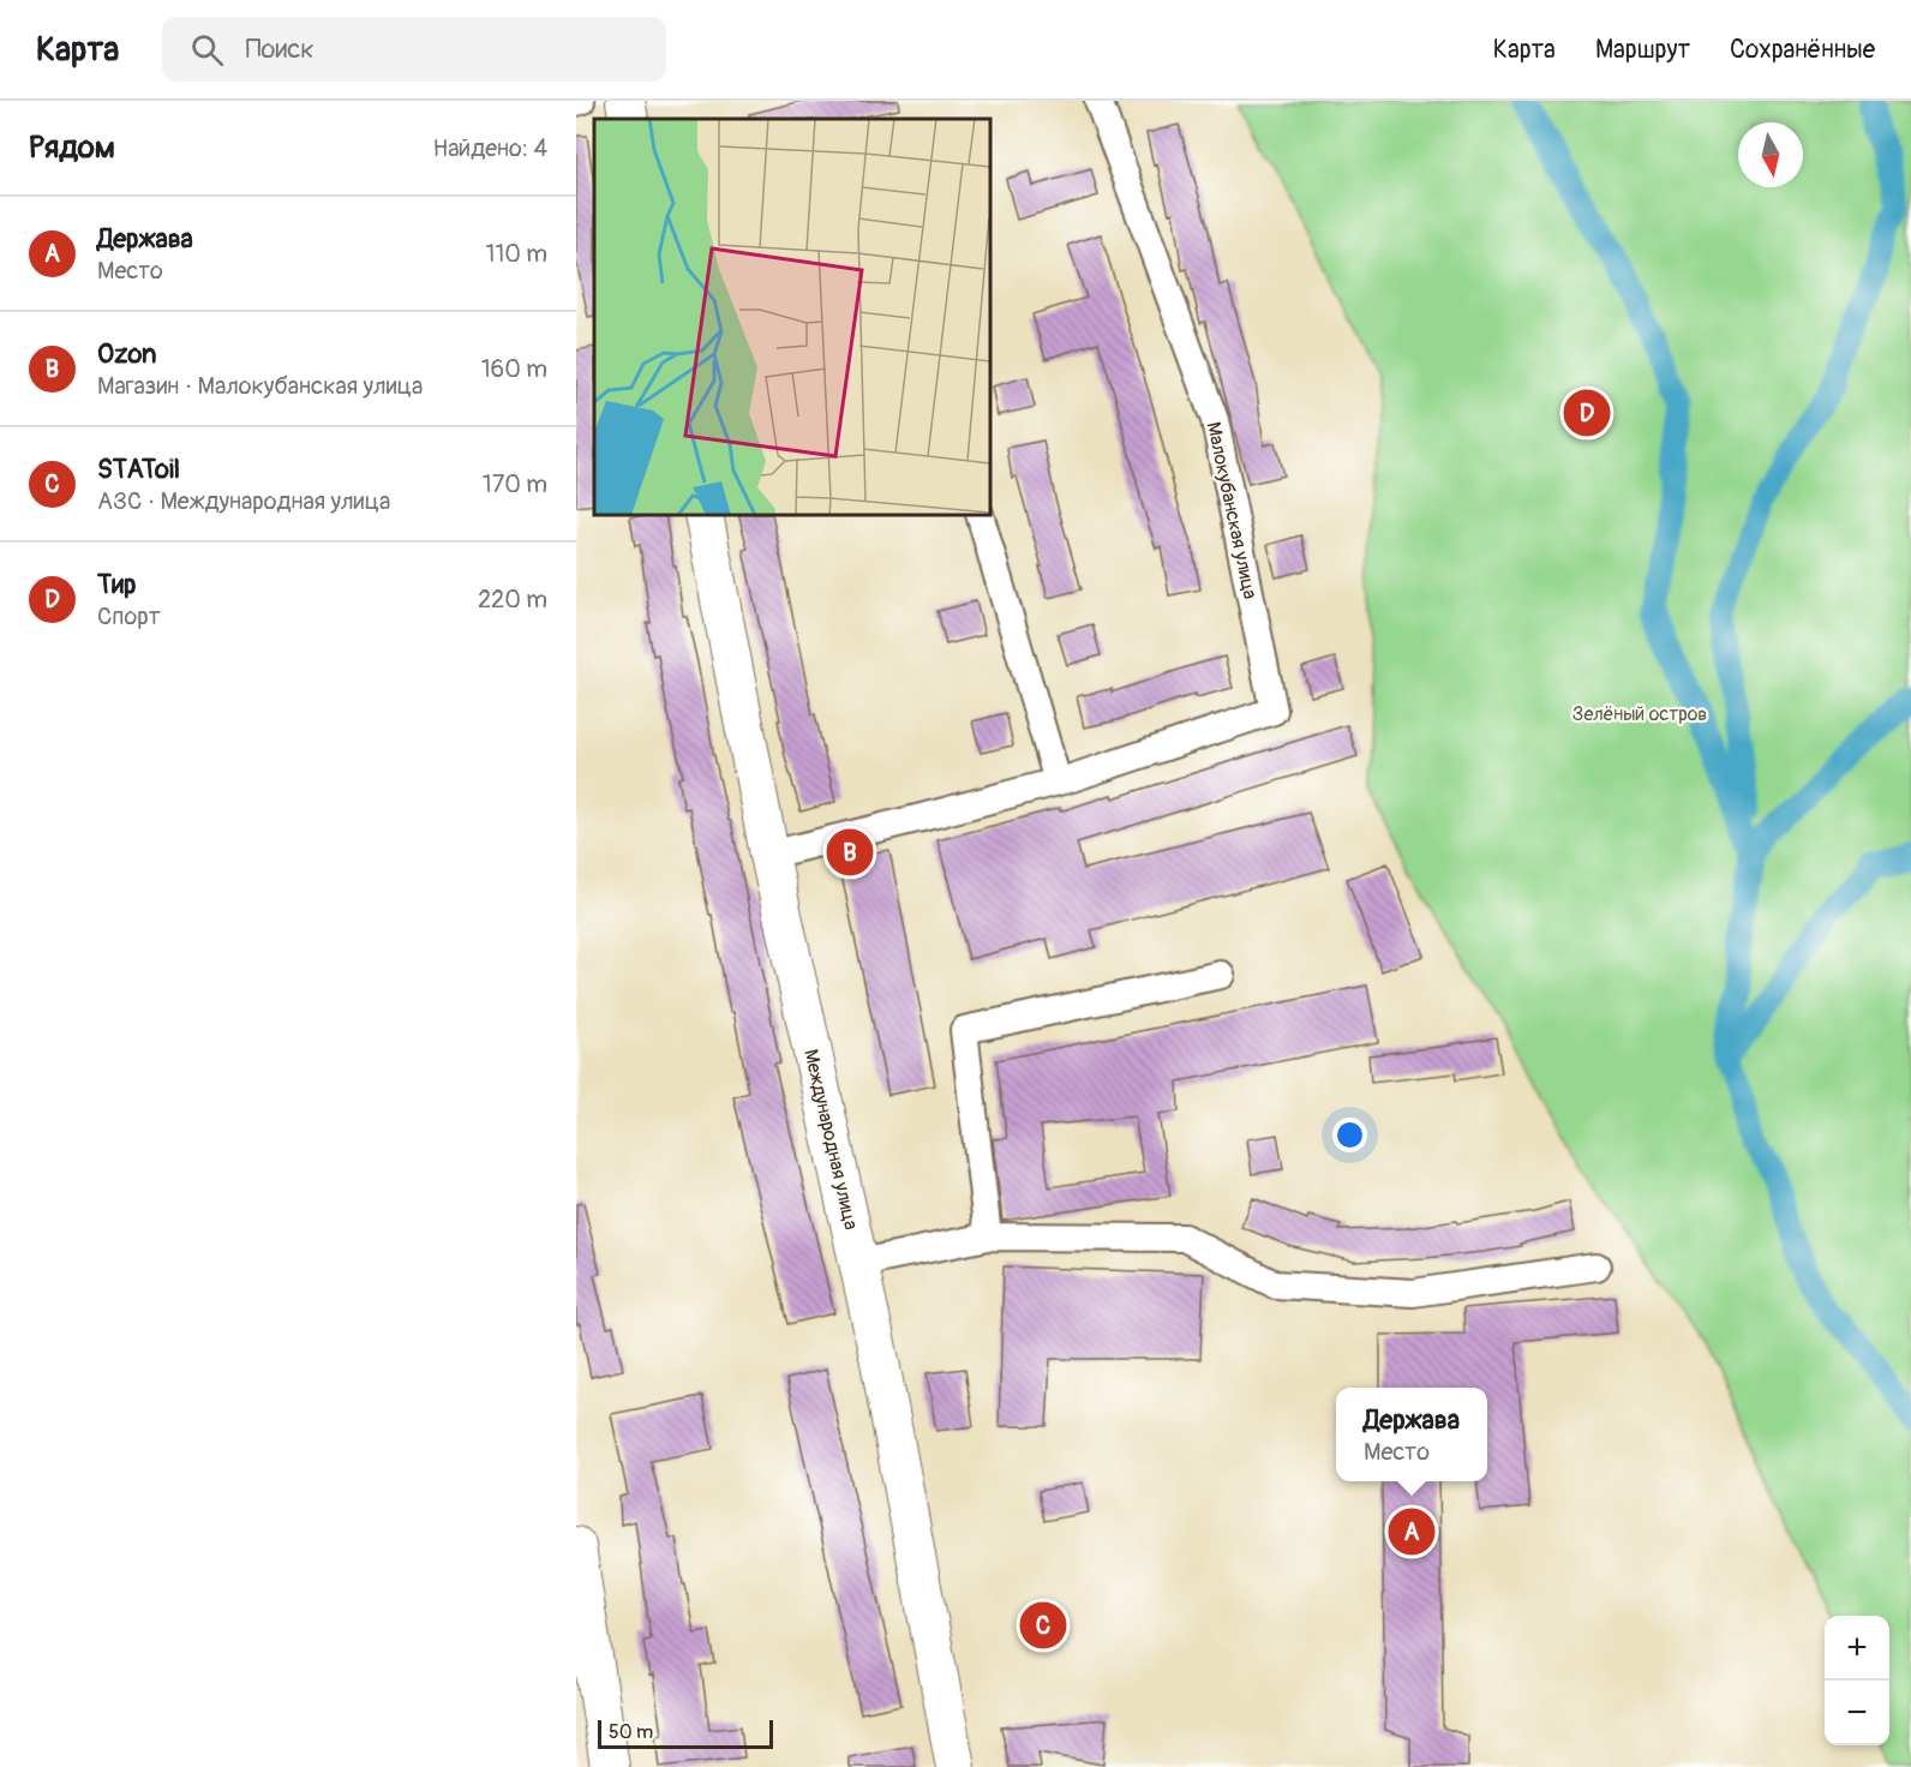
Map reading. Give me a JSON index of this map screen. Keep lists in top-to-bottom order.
{
  "streets": {
    "street": ["Малокубанская улица", "Международная улица"]
  },
  "crossings": [
    ["Малокубанская улица", "Международная улица"]
  ],
  "parks": ["Зелёный остров"],
  "scale_bar": "50 m",
  "north": "bottom",
  "page": {
    "header": "Карта",
    "search": "Поиск",
    "nav": ["Карта", "Маршрут", "Сохранённые"],
    "heading": ["Рядом", "Найдено: 4"],
    "list": [
      {
        "mark": "A",
        "name": "Держава",
        "note": "Место",
        "value": "110 m"
      },
      {
        "mark": "B",
        "name": "Ozon",
        "note": "Магазин · Малокубанская улица",
        "value": "160 m"
      },
      {
        "mark": "C",
        "name": "STAToil",
        "note": "АЗС · Международная улица",
        "value": "170 m"
      },
      {
        "mark": "D",
        "name": "Тир",
        "note": "Спорт",
        "value": "220 m"
      }
    ],
    "pins": [
      "D",
      "B",
      "A",
      "C"
    ],
    "popup": ["Держава", "Место"],
    "map_buttons": ["+", "−"],
    "scale": "50 m"
  }
}
